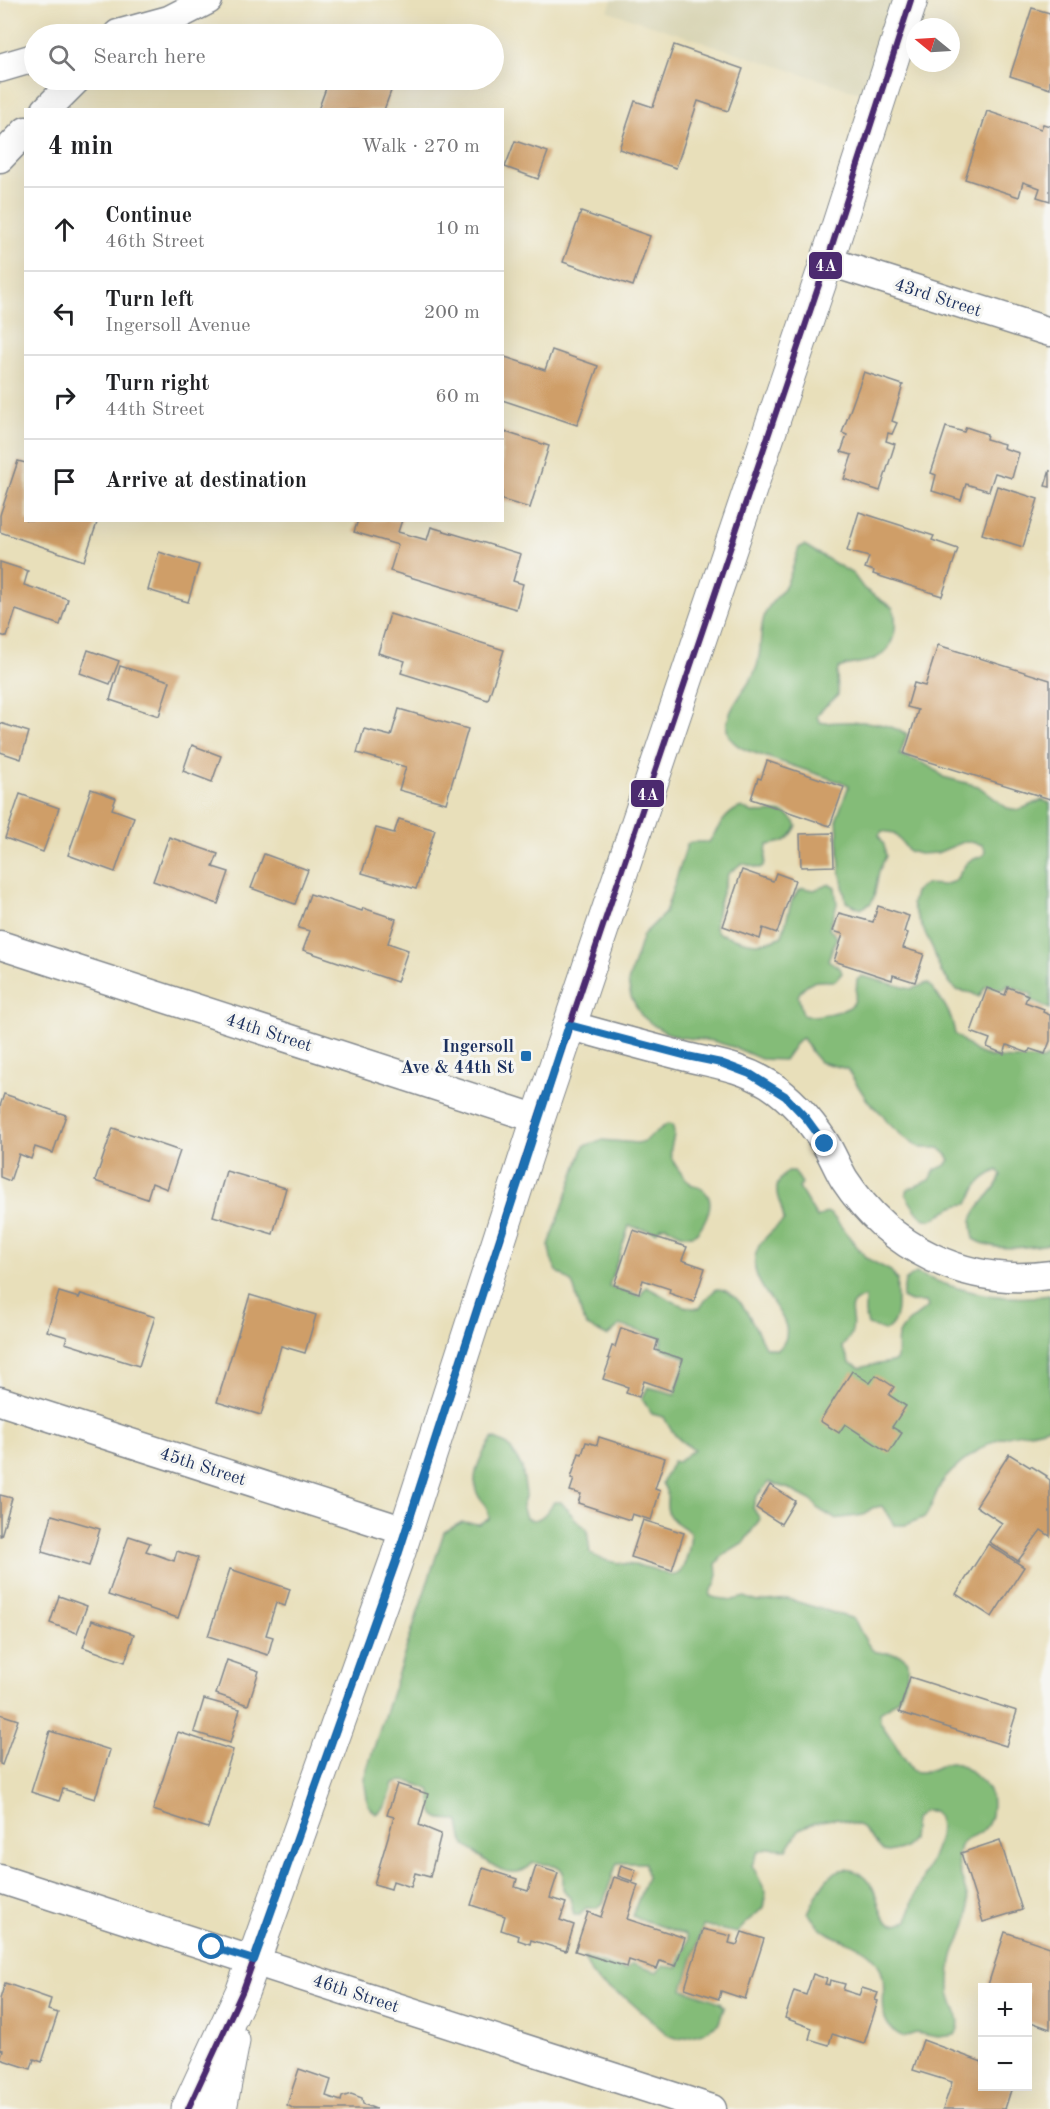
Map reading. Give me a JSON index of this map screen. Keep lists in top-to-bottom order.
{
  "streets": {
    "street": [
      "43rd Street",
      "44th Street",
      "45th Street",
      "46th Street"
    ]
  },
  "places": {
    "transit": ["Ingersoll Ave & 44th St"]
  },
  "lines": ["transit line 4A"],
  "north": "left",
  "page": {
    "search": "Search here",
    "heading": ["4 min", "Walk · 270 m"],
    "list": [
      ["Continue", "46th Street", "10 m"],
      ["Turn left", "Ingersoll Avenue", "200 m"],
      ["Turn right", "44th Street", "60 m"],
      "Arrive at destination"
    ],
    "map_buttons": ["+", "−"]
  }
}
